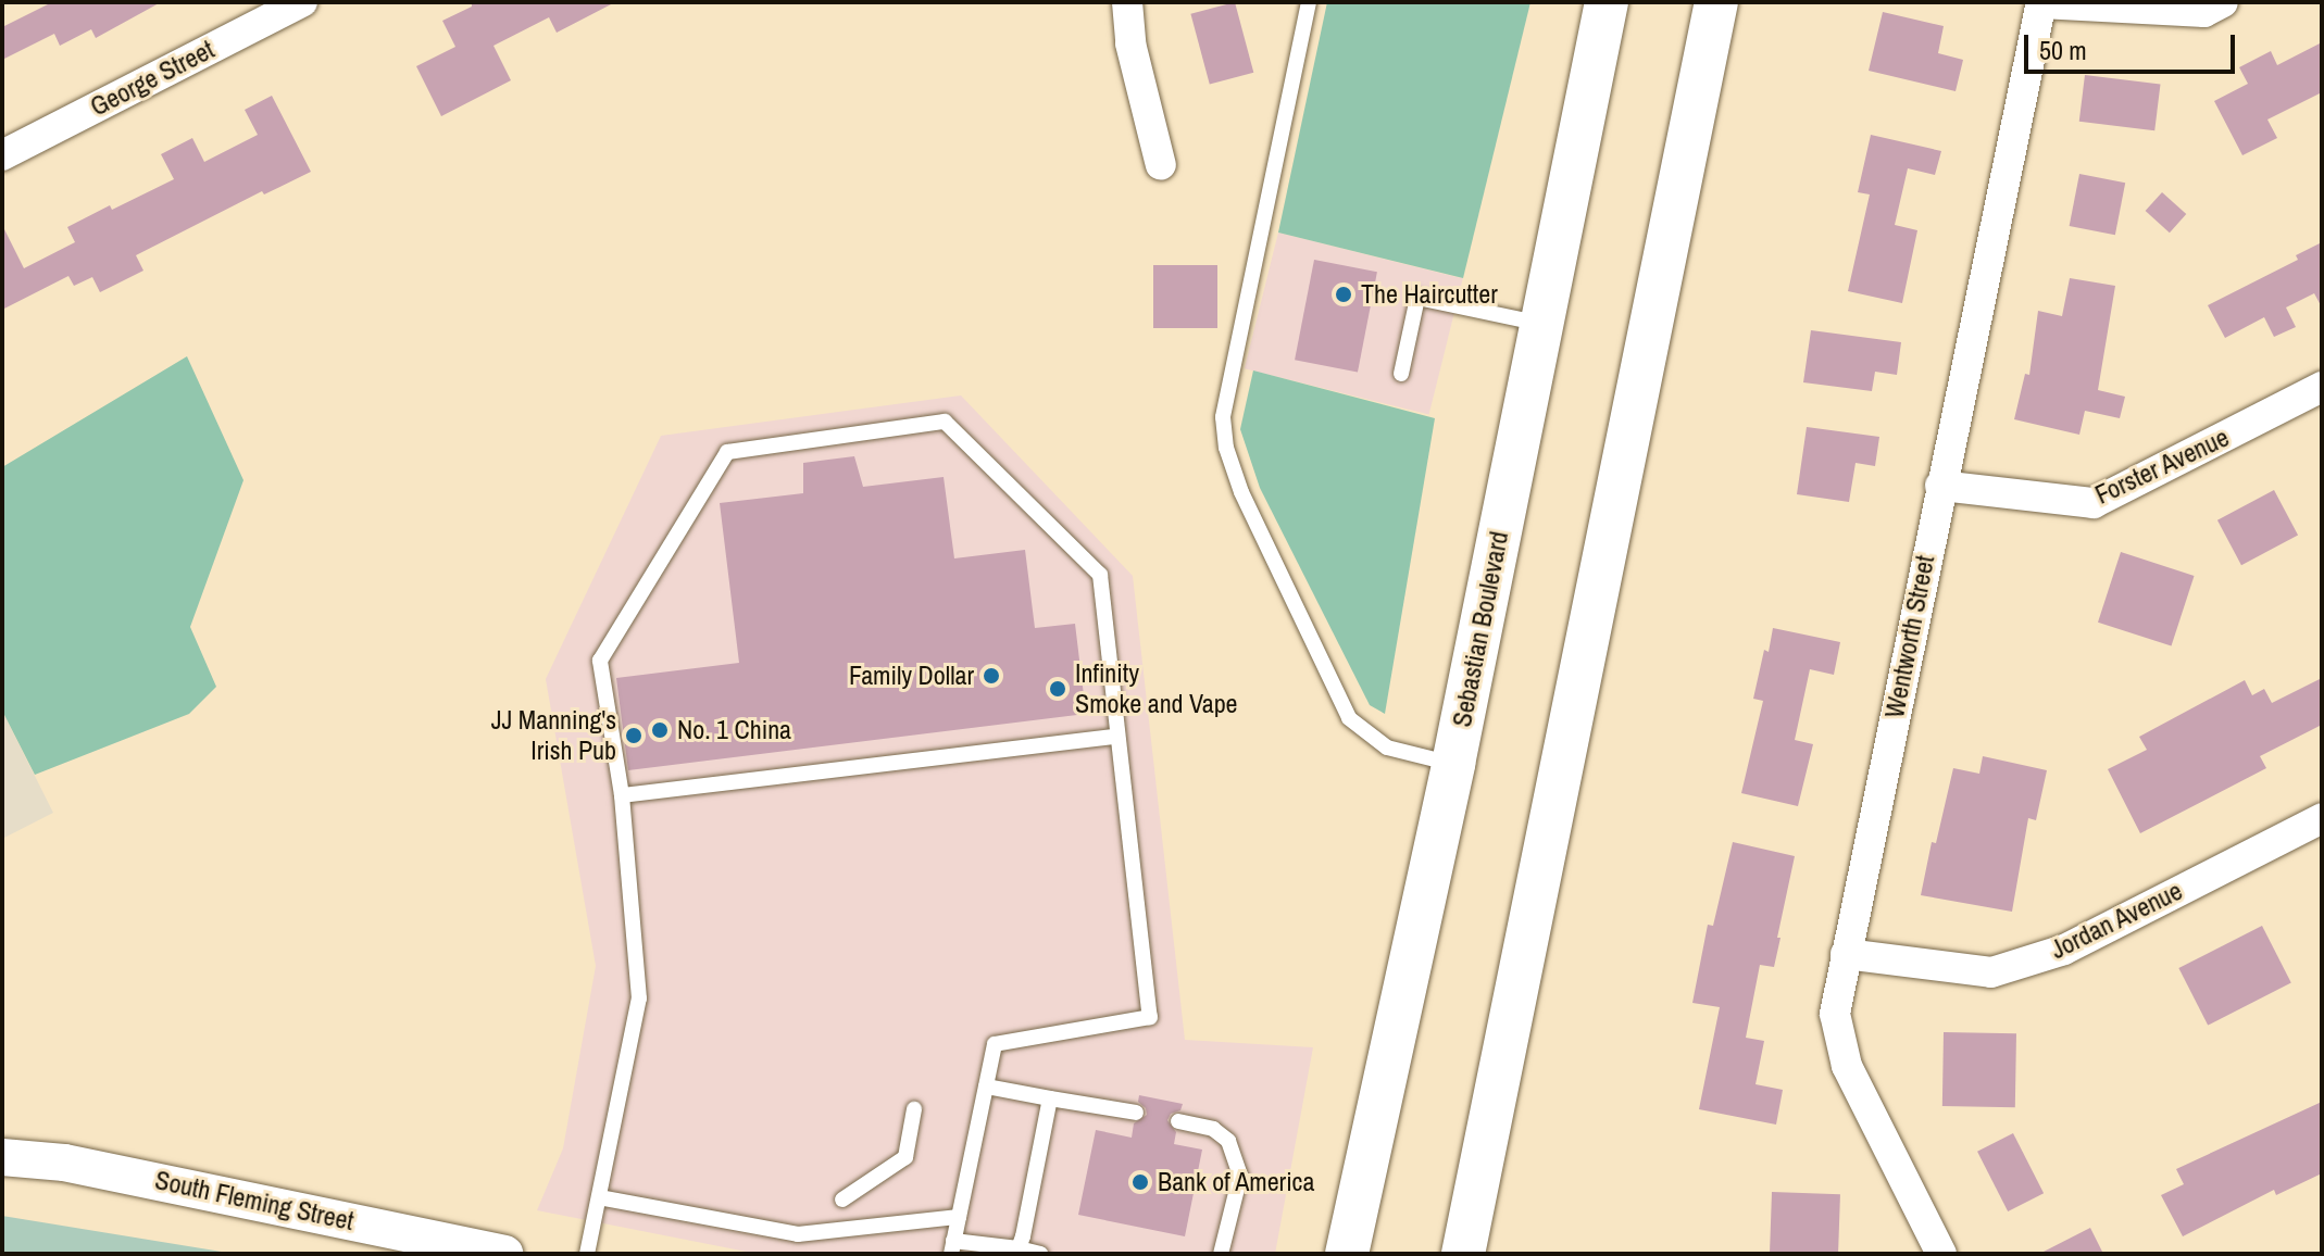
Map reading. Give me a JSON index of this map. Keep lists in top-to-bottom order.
{
  "streets": {
    "main road": ["Sebastian Boulevard"],
    "street": [
      "George Street",
      "Forster Avenue",
      "Wentworth Street",
      "Jordan Avenue",
      "South Fleming Street"
    ]
  },
  "crossings": [
    ["Forster Avenue", "Wentworth Street"],
    ["Wentworth Street", "Jordan Avenue"]
  ],
  "places": [
    "The Haircutter",
    "Family Dollar",
    "Infinity Smoke and Vape",
    "No. 1 China",
    "JJ Manning's Irish Pub",
    "Bank of America"
  ],
  "scale_bar": "50 m"
}
